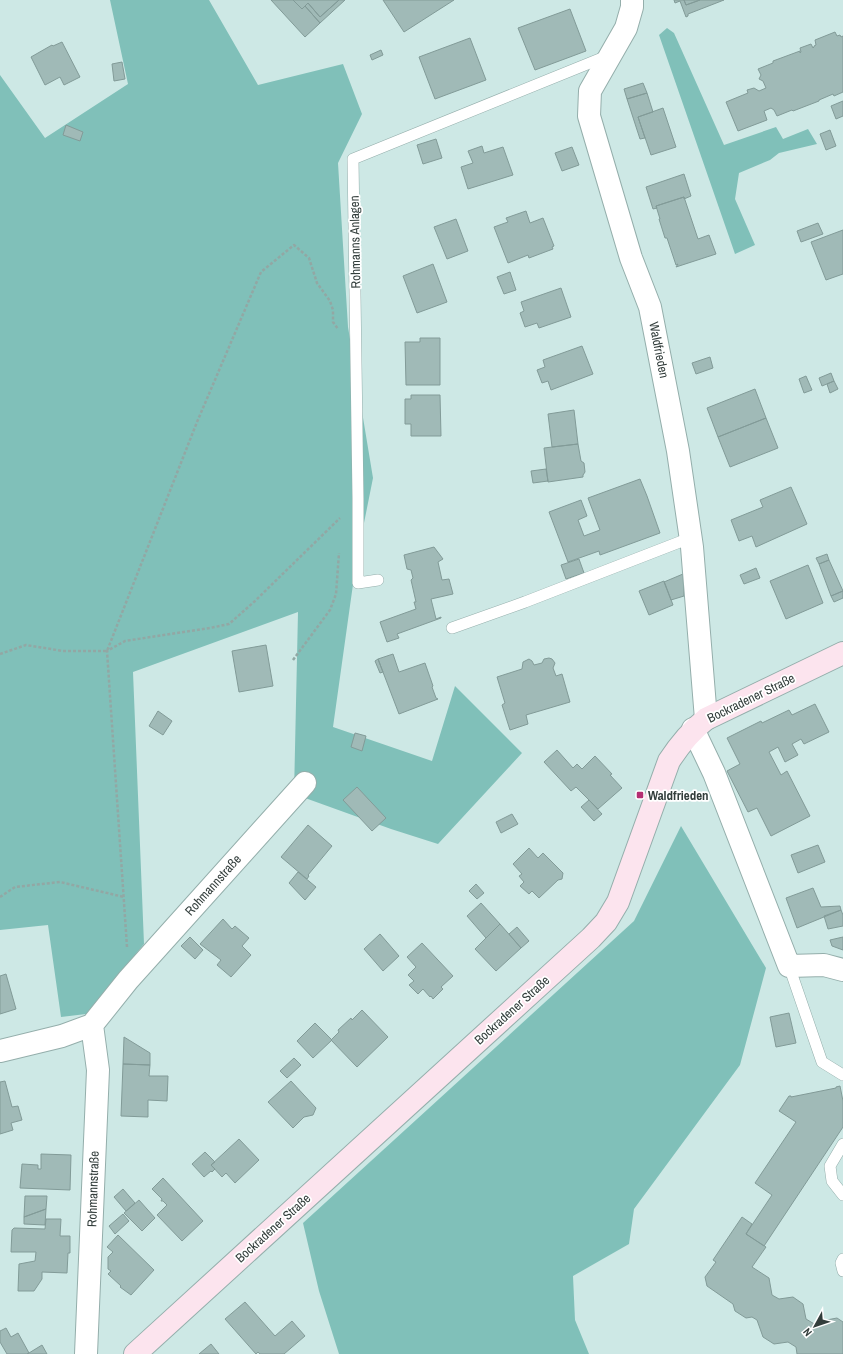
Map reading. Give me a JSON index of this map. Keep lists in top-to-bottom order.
{
  "streets": {
    "street": ["Waldfrieden", "Bockradener Straße", "Rohmannstraße"],
    "lane": ["Rohmanns Anlagen"]
  },
  "crossings": [
    ["Rohmanns Anlagen", "Waldfrieden"],
    ["Waldfrieden", "Bockradener Straße"]
  ],
  "places": {
    "transit": ["Waldfrieden"]
  },
  "north": "bottom left"
}
